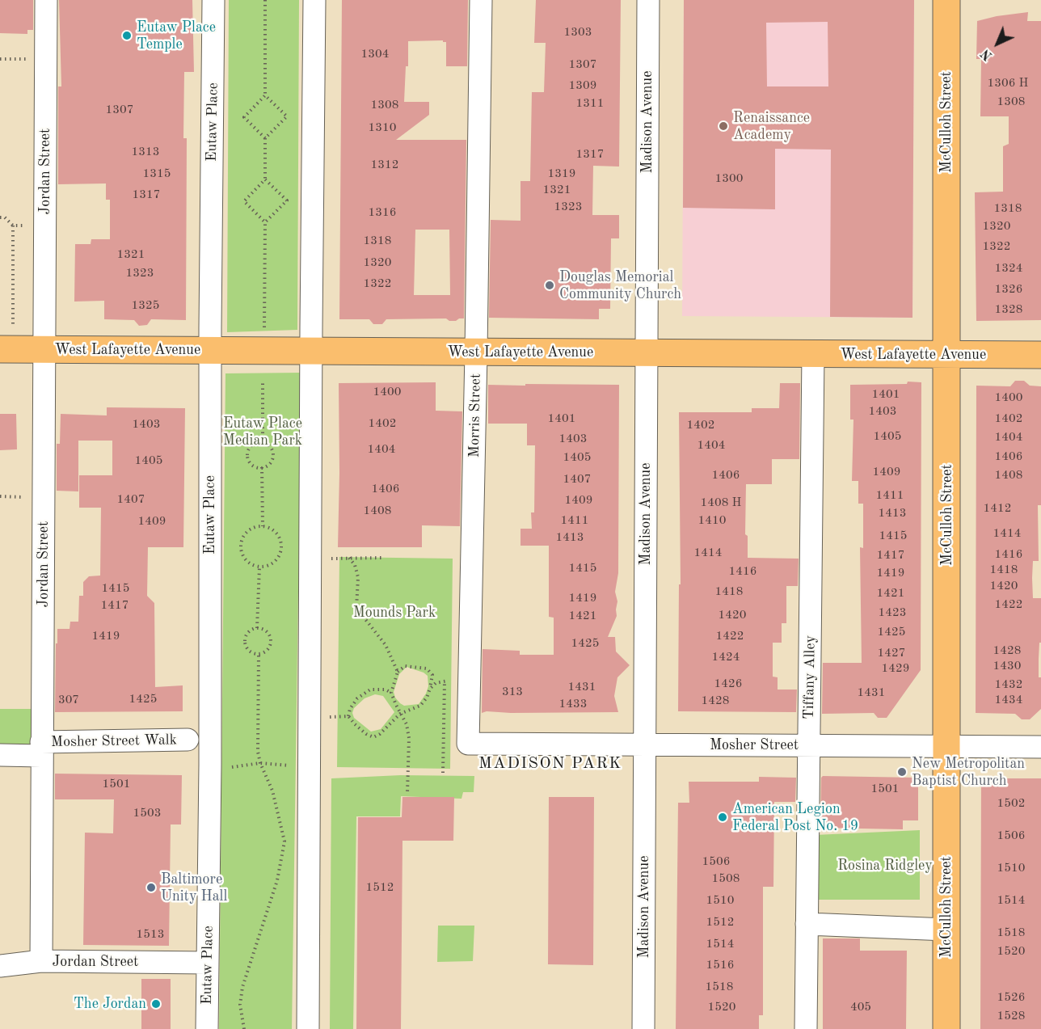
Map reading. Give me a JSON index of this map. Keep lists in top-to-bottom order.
{
  "streets": {
    "main road": ["McCulloh Street", "West Lafayette Avenue"],
    "street": [
      "Eutaw Place",
      "Madison Avenue",
      "Jordan Street",
      "Morris Street",
      "Tiffany Alley",
      "Mosher Street Walk",
      "Mosher Street"
    ]
  },
  "crossings": [
    ["Eutaw Place", "Jordan Street"],
    ["Eutaw Place", "West Lafayette Avenue"],
    ["Madison Avenue", "West Lafayette Avenue"],
    ["Madison Avenue", "Mosher Street"],
    ["McCulloh Street", "West Lafayette Avenue"],
    ["McCulloh Street", "Mosher Street"],
    ["Jordan Street", "West Lafayette Avenue"],
    ["Jordan Street", "Mosher Street Walk"],
    ["West Lafayette Avenue", "Morris Street"],
    ["West Lafayette Avenue", "Tiffany Alley"],
    ["Morris Street", "Mosher Street"],
    ["Tiffany Alley", "Mosher Street"]
  ],
  "districts": ["MADISON PARK"],
  "parks": ["Eutaw Place Median Park", "Mounds Park", "Rosina Ridgley"],
  "places": [
    "Eutaw Place Temple",
    "Renaissance Academy",
    "Douglas Memorial Community Church",
    "New Metropolitan Baptist Church",
    "American Legion Federal Post No. 19",
    "Baltimore Unity Hall",
    "The Jordan"
  ],
  "house_numbers": [
    "1303",
    "1304",
    "1307",
    "1306 H",
    "1309",
    "1308",
    "1311",
    "1308",
    "1307",
    "1310",
    "1313",
    "1317",
    "1312",
    "1315",
    "1319",
    "1300",
    "1321",
    "1317",
    "1323",
    "1318",
    "1316",
    "1320",
    "1318",
    "1322",
    "1321",
    "1320",
    "1324",
    "1323",
    "1322",
    "1326",
    "1325",
    "1328",
    "1400",
    "1401",
    "1400",
    "1403",
    "1401",
    "1402",
    "1402",
    "1403",
    "1402",
    "1405",
    "1404",
    "1403",
    "1404",
    "1404",
    "1406",
    "1405",
    "1405",
    "1409",
    "1406",
    "1408",
    "1407",
    "1406",
    "1411",
    "1407",
    "1409",
    "1408 H",
    "1412",
    "1408",
    "1413",
    "1411",
    "1410",
    "1409",
    "1414",
    "1415",
    "1413",
    "1414",
    "1416",
    "1417",
    "1415",
    "1418",
    "1416",
    "1419",
    "1420",
    "1415",
    "1418",
    "1421",
    "1419",
    "1422",
    "1417",
    "1423",
    "1420",
    "1421",
    "1425",
    "1419",
    "1422",
    "1425",
    "1428",
    "1427",
    "1424",
    "1430",
    "1429",
    "1426",
    "1432",
    "1431",
    "313",
    "1431",
    "1425",
    "307",
    "1434",
    "1428",
    "1433",
    "1501",
    "1501",
    "1502",
    "1503",
    "1506",
    "1506",
    "1510",
    "1508",
    "1512",
    "1510",
    "1514",
    "1512",
    "1518",
    "1513",
    "1514",
    "1520",
    "1516",
    "1518",
    "1526",
    "1520",
    "405",
    "1528"
  ],
  "north": "bottom left"
}
